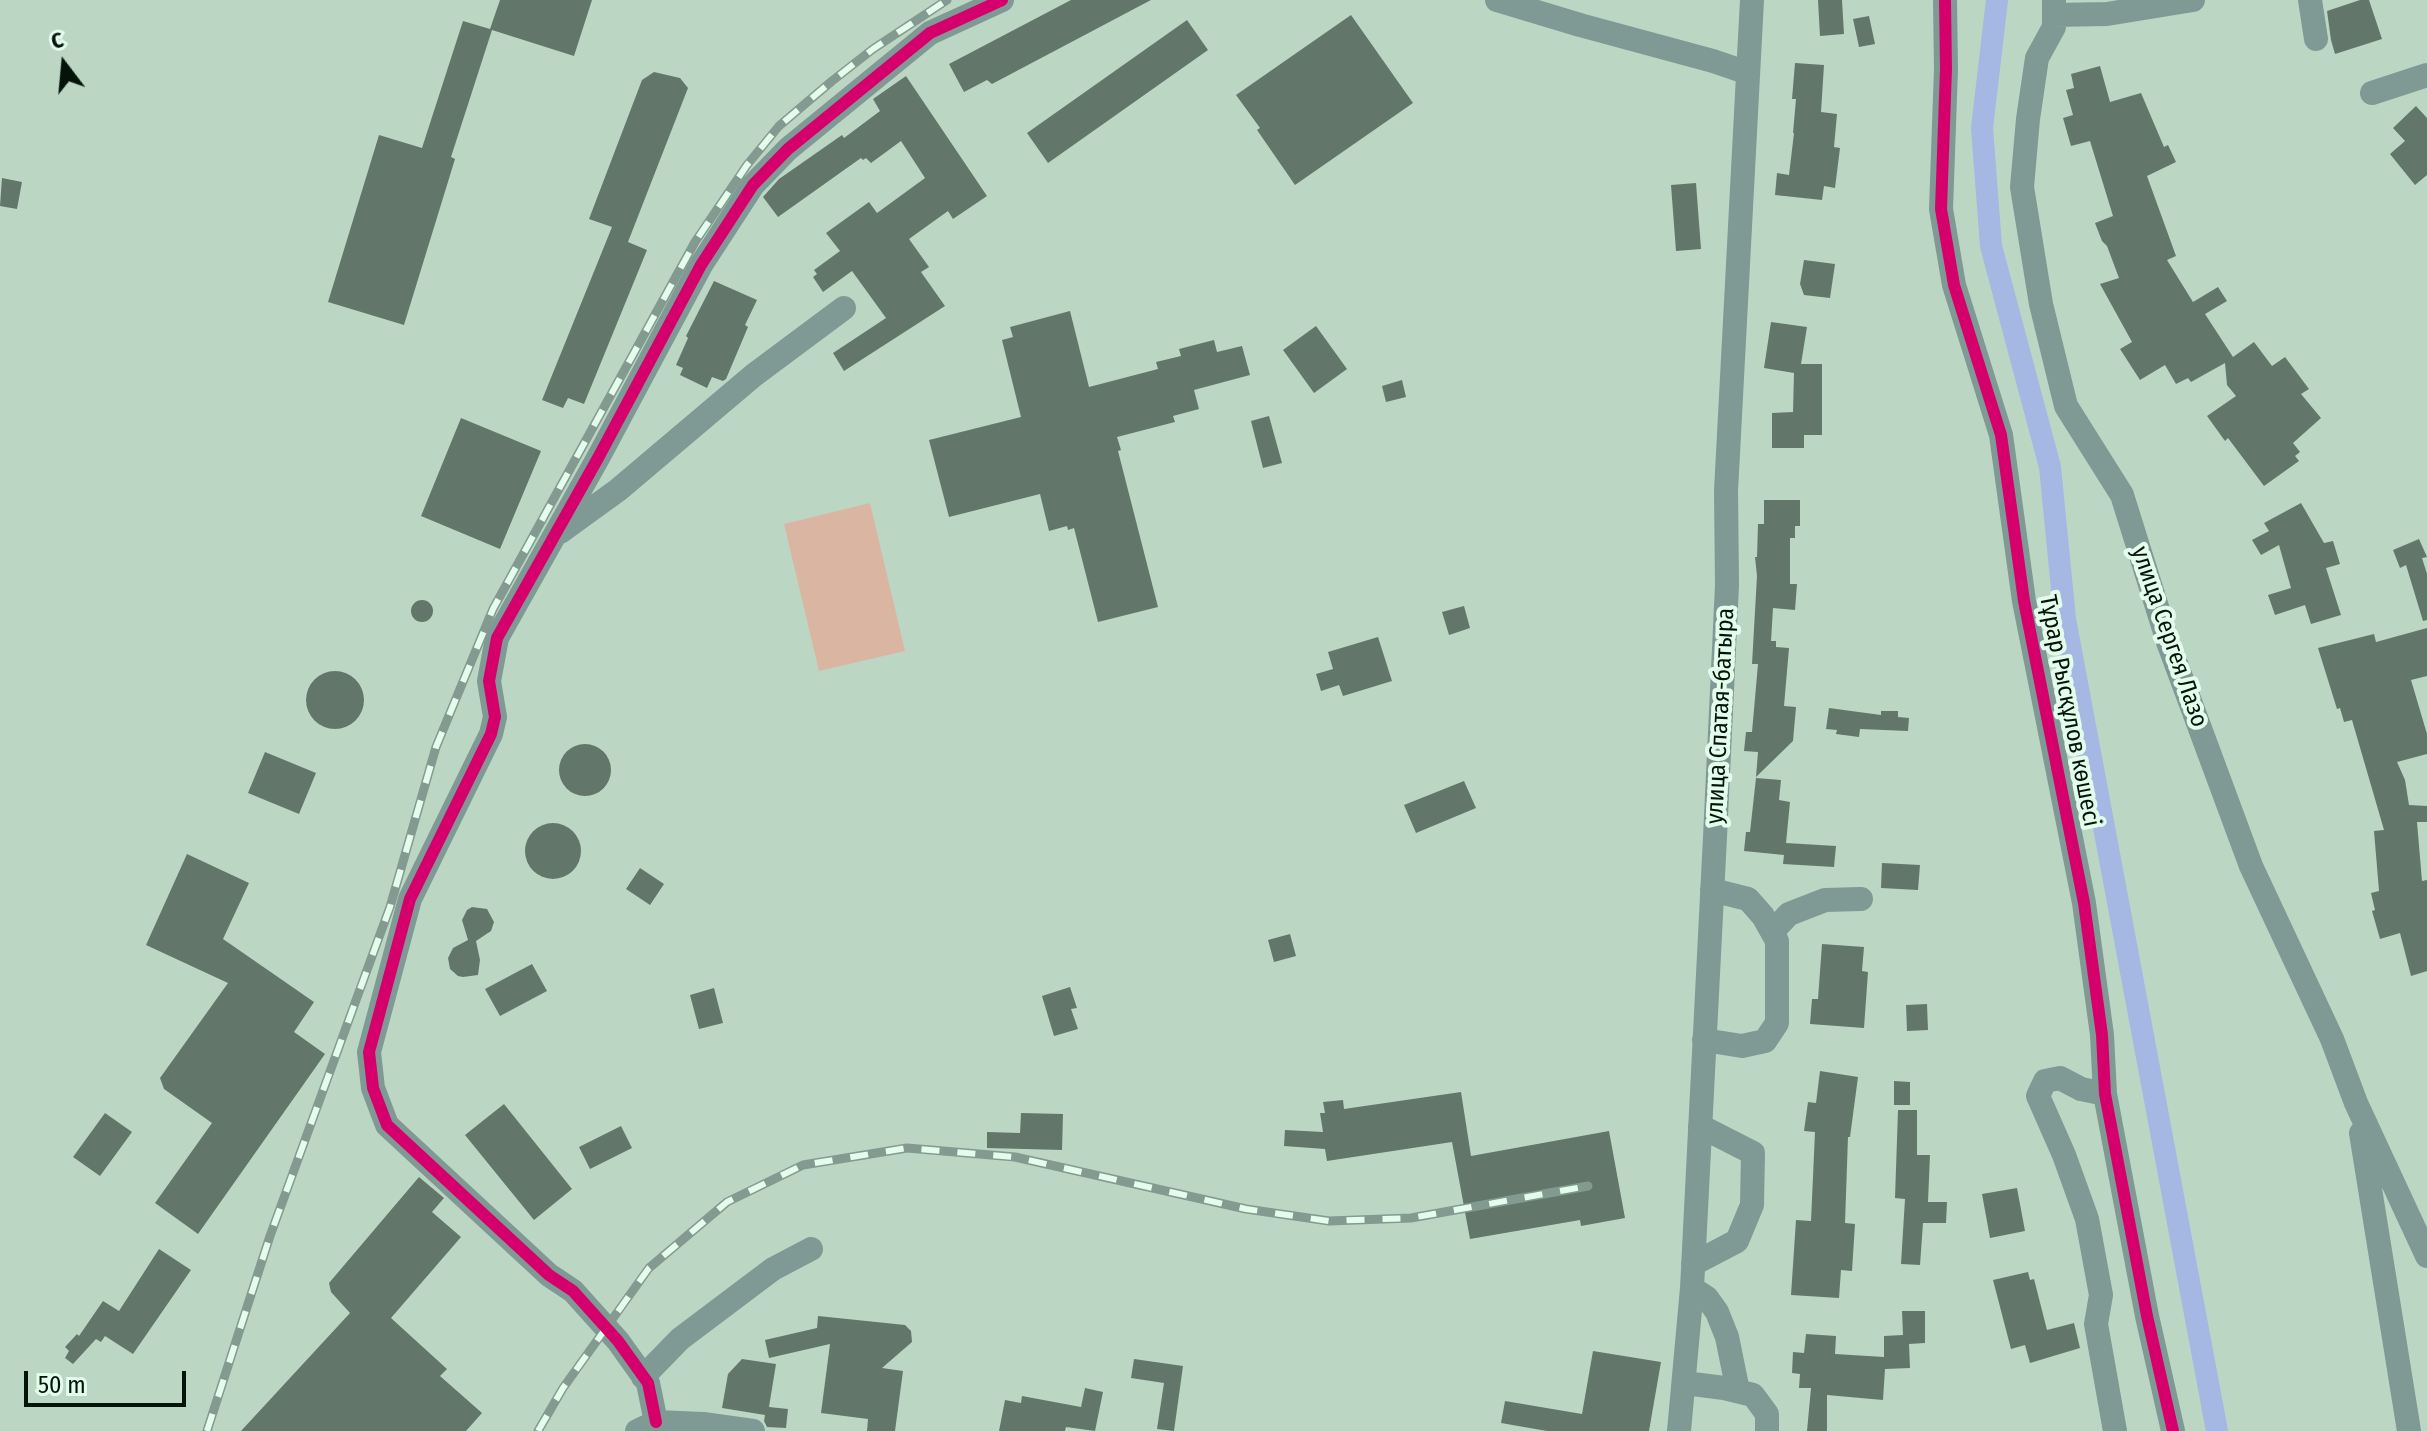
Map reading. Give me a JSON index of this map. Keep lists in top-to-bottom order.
{
  "streets": {
    "street": ["улица Сергея Лазо", "Тұрар Рысқұлов көшесі", "улица Спатая-батыра"]
  },
  "scale_bar": "50 m",
  "north": "top"
}
